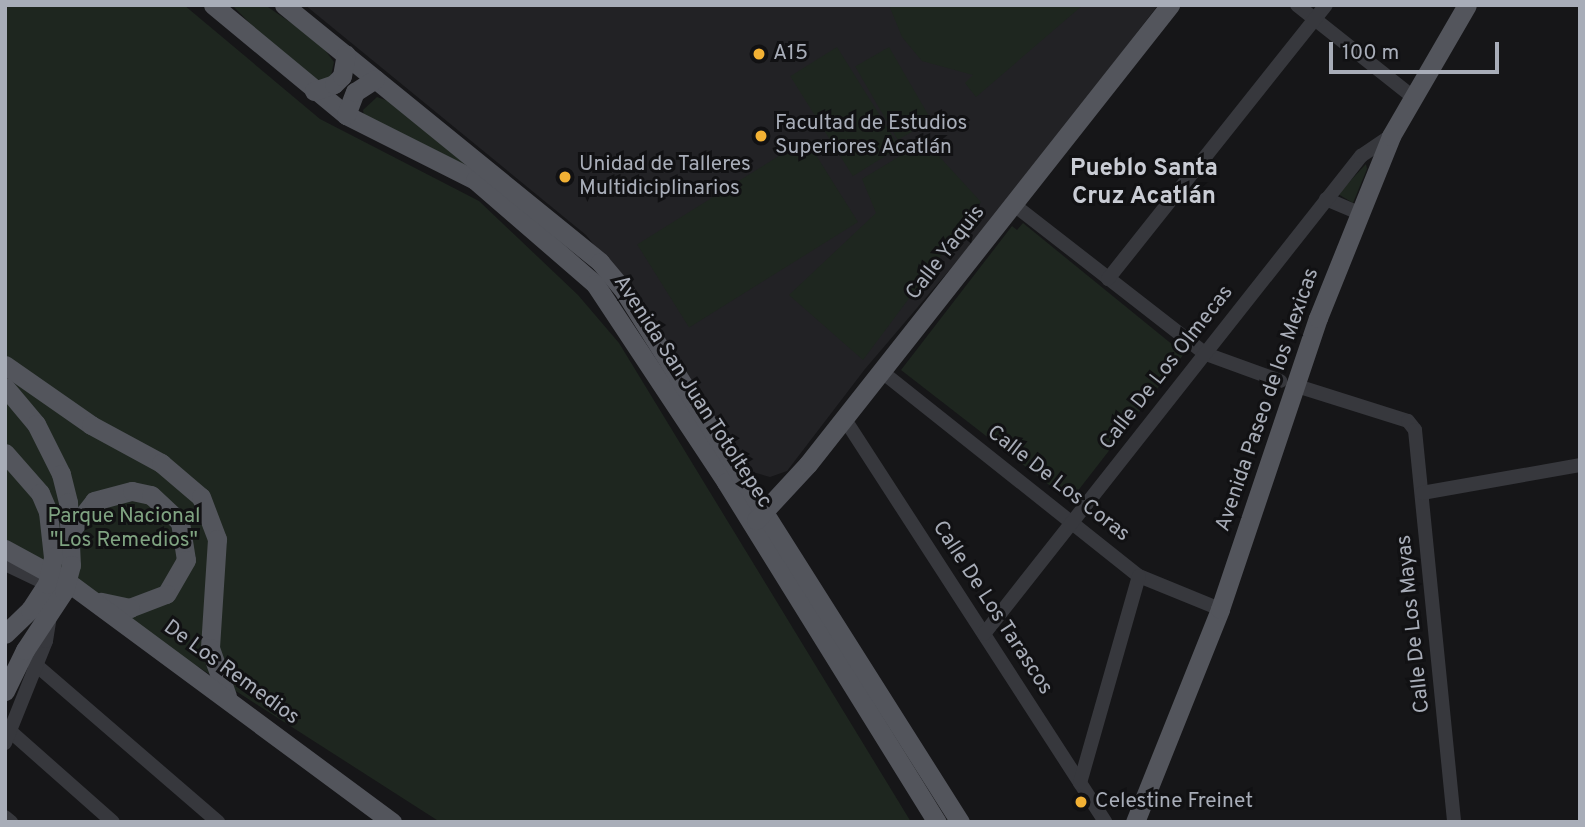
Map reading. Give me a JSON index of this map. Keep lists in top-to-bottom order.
{
  "streets": {
    "main road": [
      "Calle Yaquis",
      "Avenida San Juan Totoltepec",
      "Avenida Paseo de los Mexicas",
      "De Los Remedios"
    ],
    "street": [
      "Calle De Los Olmecas",
      "Calle De Los Coras",
      "Calle De Los Tarascos",
      "Calle De Los Mayas"
    ]
  },
  "crossings": [
    ["Calle Yaquis", "Avenida San Juan Totoltepec"],
    ["Calle Yaquis", "Calle De Los Coras"],
    ["Calle Yaquis", "Calle De Los Tarascos"],
    ["Calle De Los Olmecas", "Avenida Paseo de los Mexicas"],
    ["Calle De Los Olmecas", "Calle De Los Coras"],
    ["Calle De Los Olmecas", "Calle De Los Tarascos"],
    ["Avenida Paseo de los Mexicas", "Calle De Los Coras"],
    ["Avenida Paseo de los Mexicas", "Calle De Los Mayas"]
  ],
  "districts": ["Pueblo Santa Cruz Acatlán"],
  "parks": ["Parque Nacional \"Los Remedios\""],
  "places": [
    "A15",
    "Facultad de Estudios Superiores Acatlán",
    "Unidad de Talleres Multidiciplinarios",
    "Celestine Freinet"
  ],
  "scale_bar": "100 m"
}
